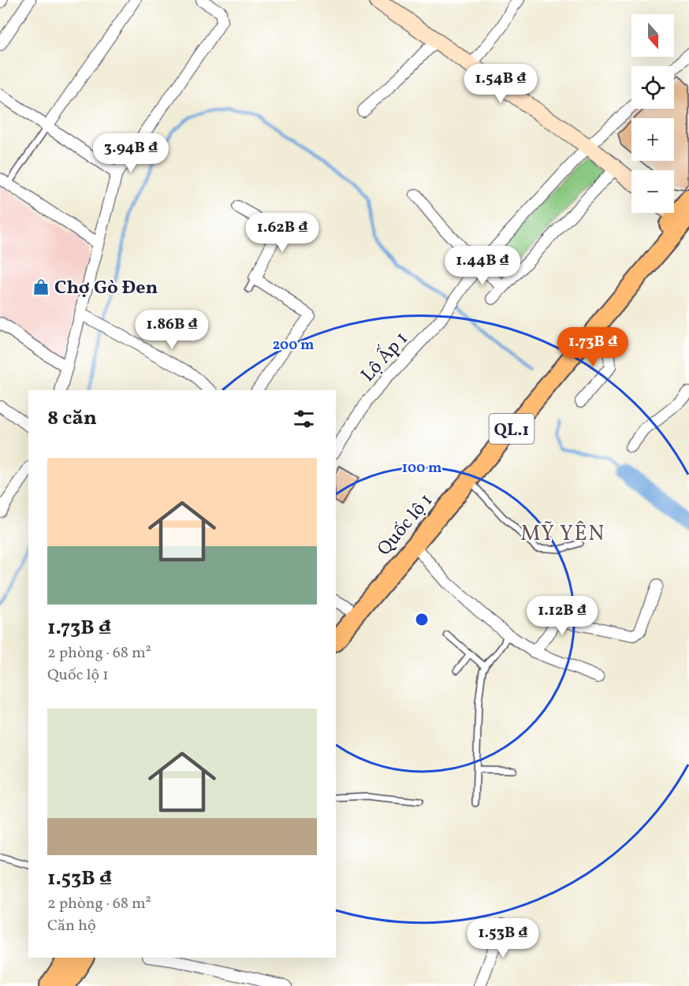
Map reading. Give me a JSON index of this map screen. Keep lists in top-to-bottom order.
{
  "streets": {
    "highway": ["QL.1", "Quốc lộ 1"],
    "street": ["Lộ Ấp 1"]
  },
  "districts": ["MỸ YÊN"],
  "places": {
    "shop": ["Chợ Gò Đen"]
  },
  "north": "bottom",
  "page": {
    "map_buttons": ["+", "−"],
    "price": [
      "1.54B ₫",
      "3.94B ₫",
      "1.62B ₫",
      "1.44B ₫",
      "1.86B ₫",
      "1.73B ₫",
      "1.12B ₫",
      "1.53B ₫"
    ],
    "heading": "8 căn",
    "list": [
      {
        "name": "1.73B ₫",
        "note": "2 phòng · 68 m² · Quốc lộ 1"
      },
      {
        "name": "1.53B ₫",
        "note": "2 phòng · 68 m² · Căn hộ"
      }
    ]
  },
  "rings": ["200 m", "100 m"]
}
